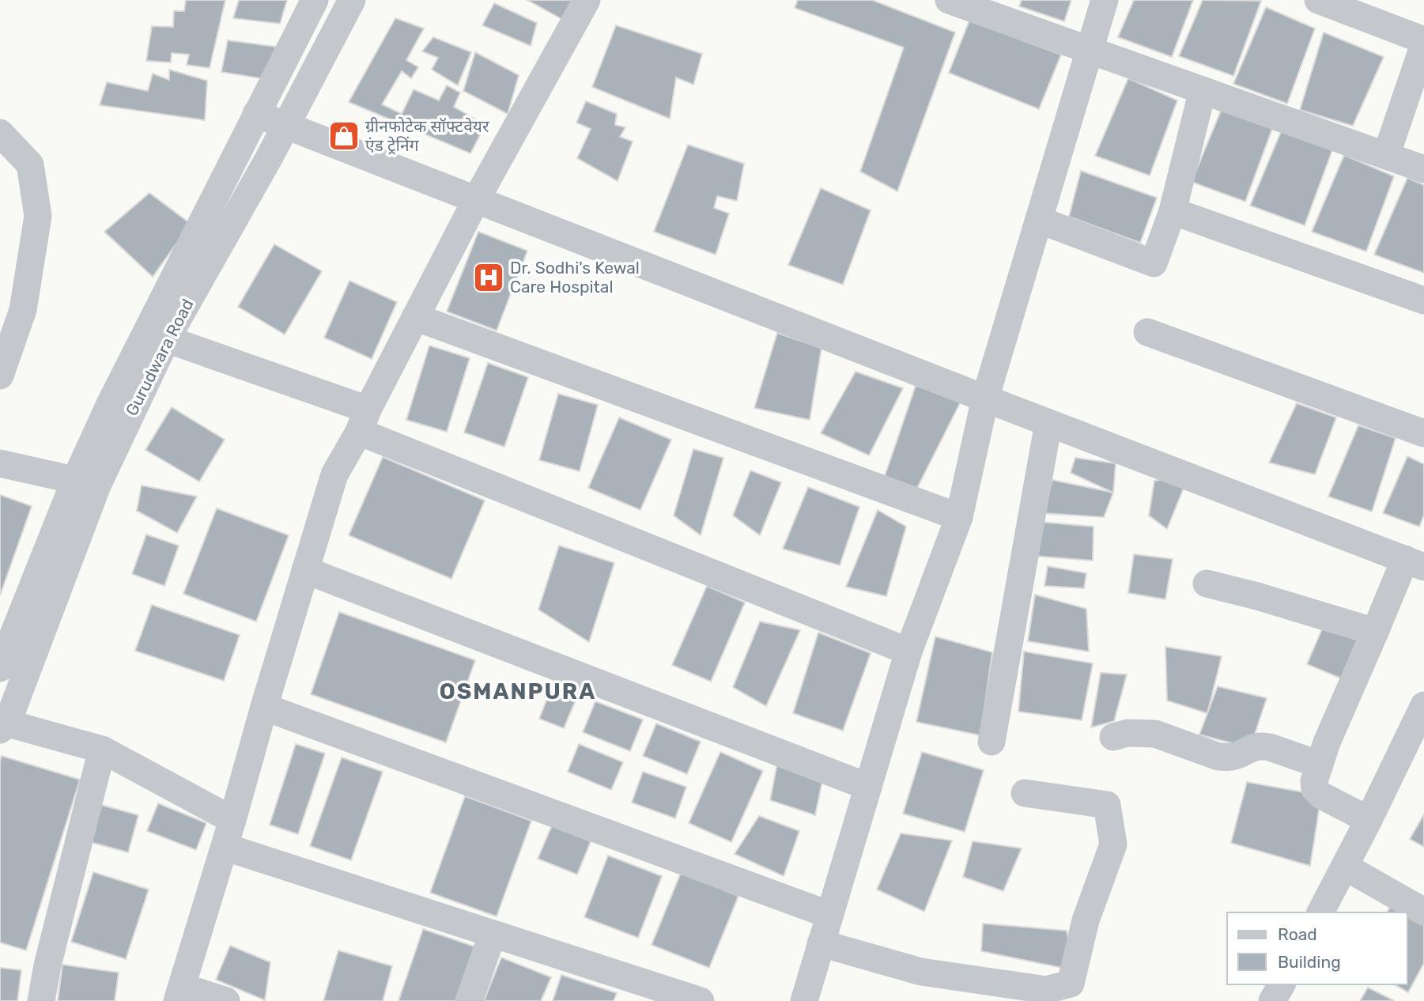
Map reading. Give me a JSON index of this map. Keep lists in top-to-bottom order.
{
  "streets": {
    "street": ["Gurudwara Road"]
  },
  "districts": ["OSMANPURA"],
  "places": {
    "shop": ["ग्रीनफोटेक सॉफ्टवेयर एंड ट्रेनिंग"],
    "hospital": ["Dr. Sodhi's Kewal Care Hospital"]
  },
  "legend": ["Road", "Building"]
}
